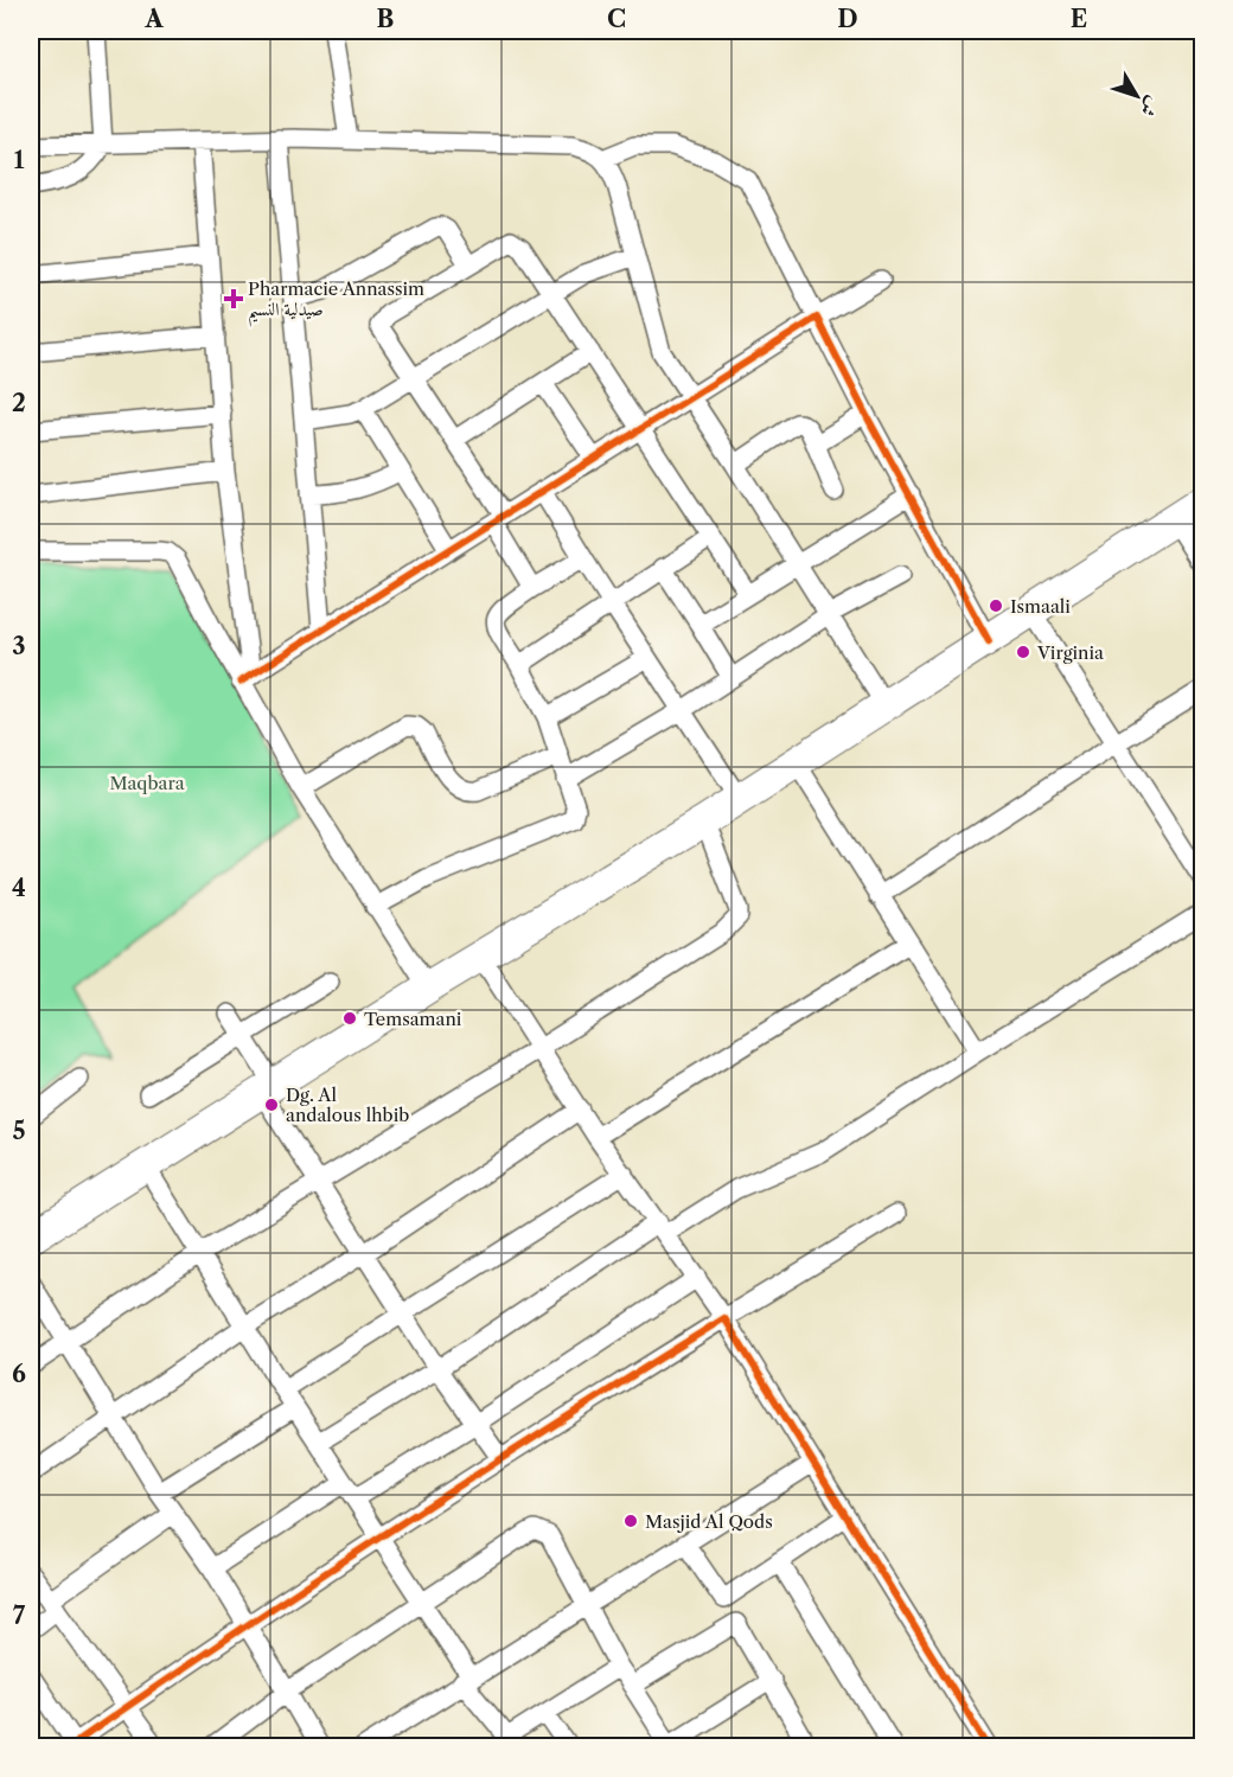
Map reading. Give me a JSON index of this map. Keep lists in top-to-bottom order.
{
  "parks": ["Maqbara"],
  "places": {
    "health": ["Pharmacie Annassim صيدلية النسيم"],
    "other": [
      "Ismaali",
      "Virginia",
      "Temsamani",
      "Dg. Al andalous lhbib",
      "Masjid Al Qods"
    ]
  },
  "north": "bottom right",
  "grid": {
    "columns": [
      "A",
      "B",
      "C",
      "D",
      "E"
    ],
    "rows": [
      "1",
      "2",
      "3",
      "4",
      "5",
      "6",
      "7"
    ]
  }
}
